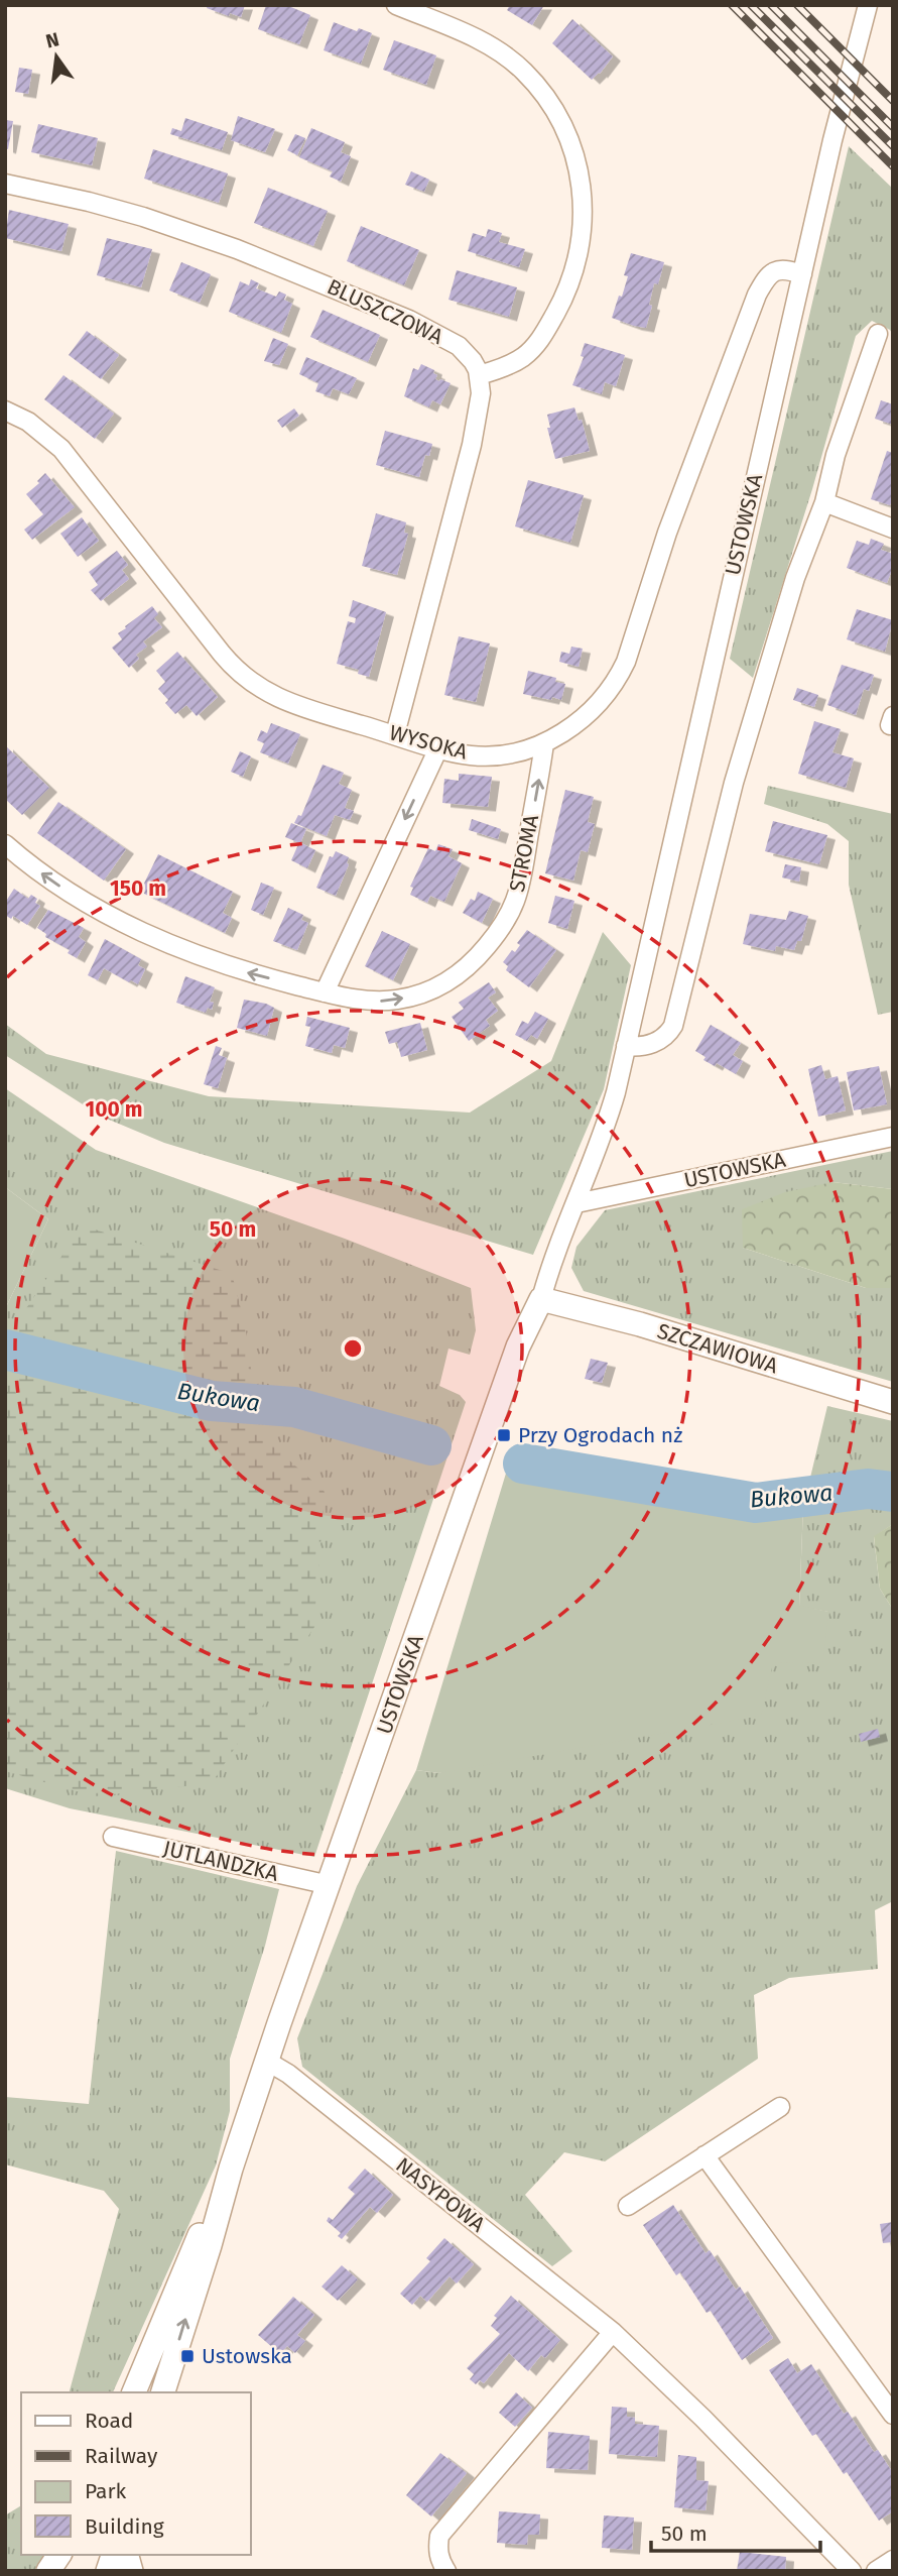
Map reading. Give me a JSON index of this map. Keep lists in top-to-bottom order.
{
  "streets": {
    "street": [
      "BLUSZCZOWA",
      "USTOWSKA",
      "WYSOKA",
      "STROMA",
      "SZCZAWIOWA",
      "JUTLANDZKA",
      "NASYPOWA"
    ]
  },
  "crossings": [
    ["USTOWSKA", "WYSOKA"],
    ["USTOWSKA", "SZCZAWIOWA"],
    ["USTOWSKA", "JUTLANDZKA"],
    ["USTOWSKA", "NASYPOWA"],
    ["WYSOKA", "STROMA"]
  ],
  "water": ["Bukowa"],
  "places": {
    "transit": ["Przy Ogrodach nż", "Ustowska"]
  },
  "legend": [
    "Road",
    "Railway",
    "Park",
    "Building"
  ],
  "scale_bar": "50 m",
  "north": "top",
  "rings": ["150 m", "100 m", "50 m"]
}
